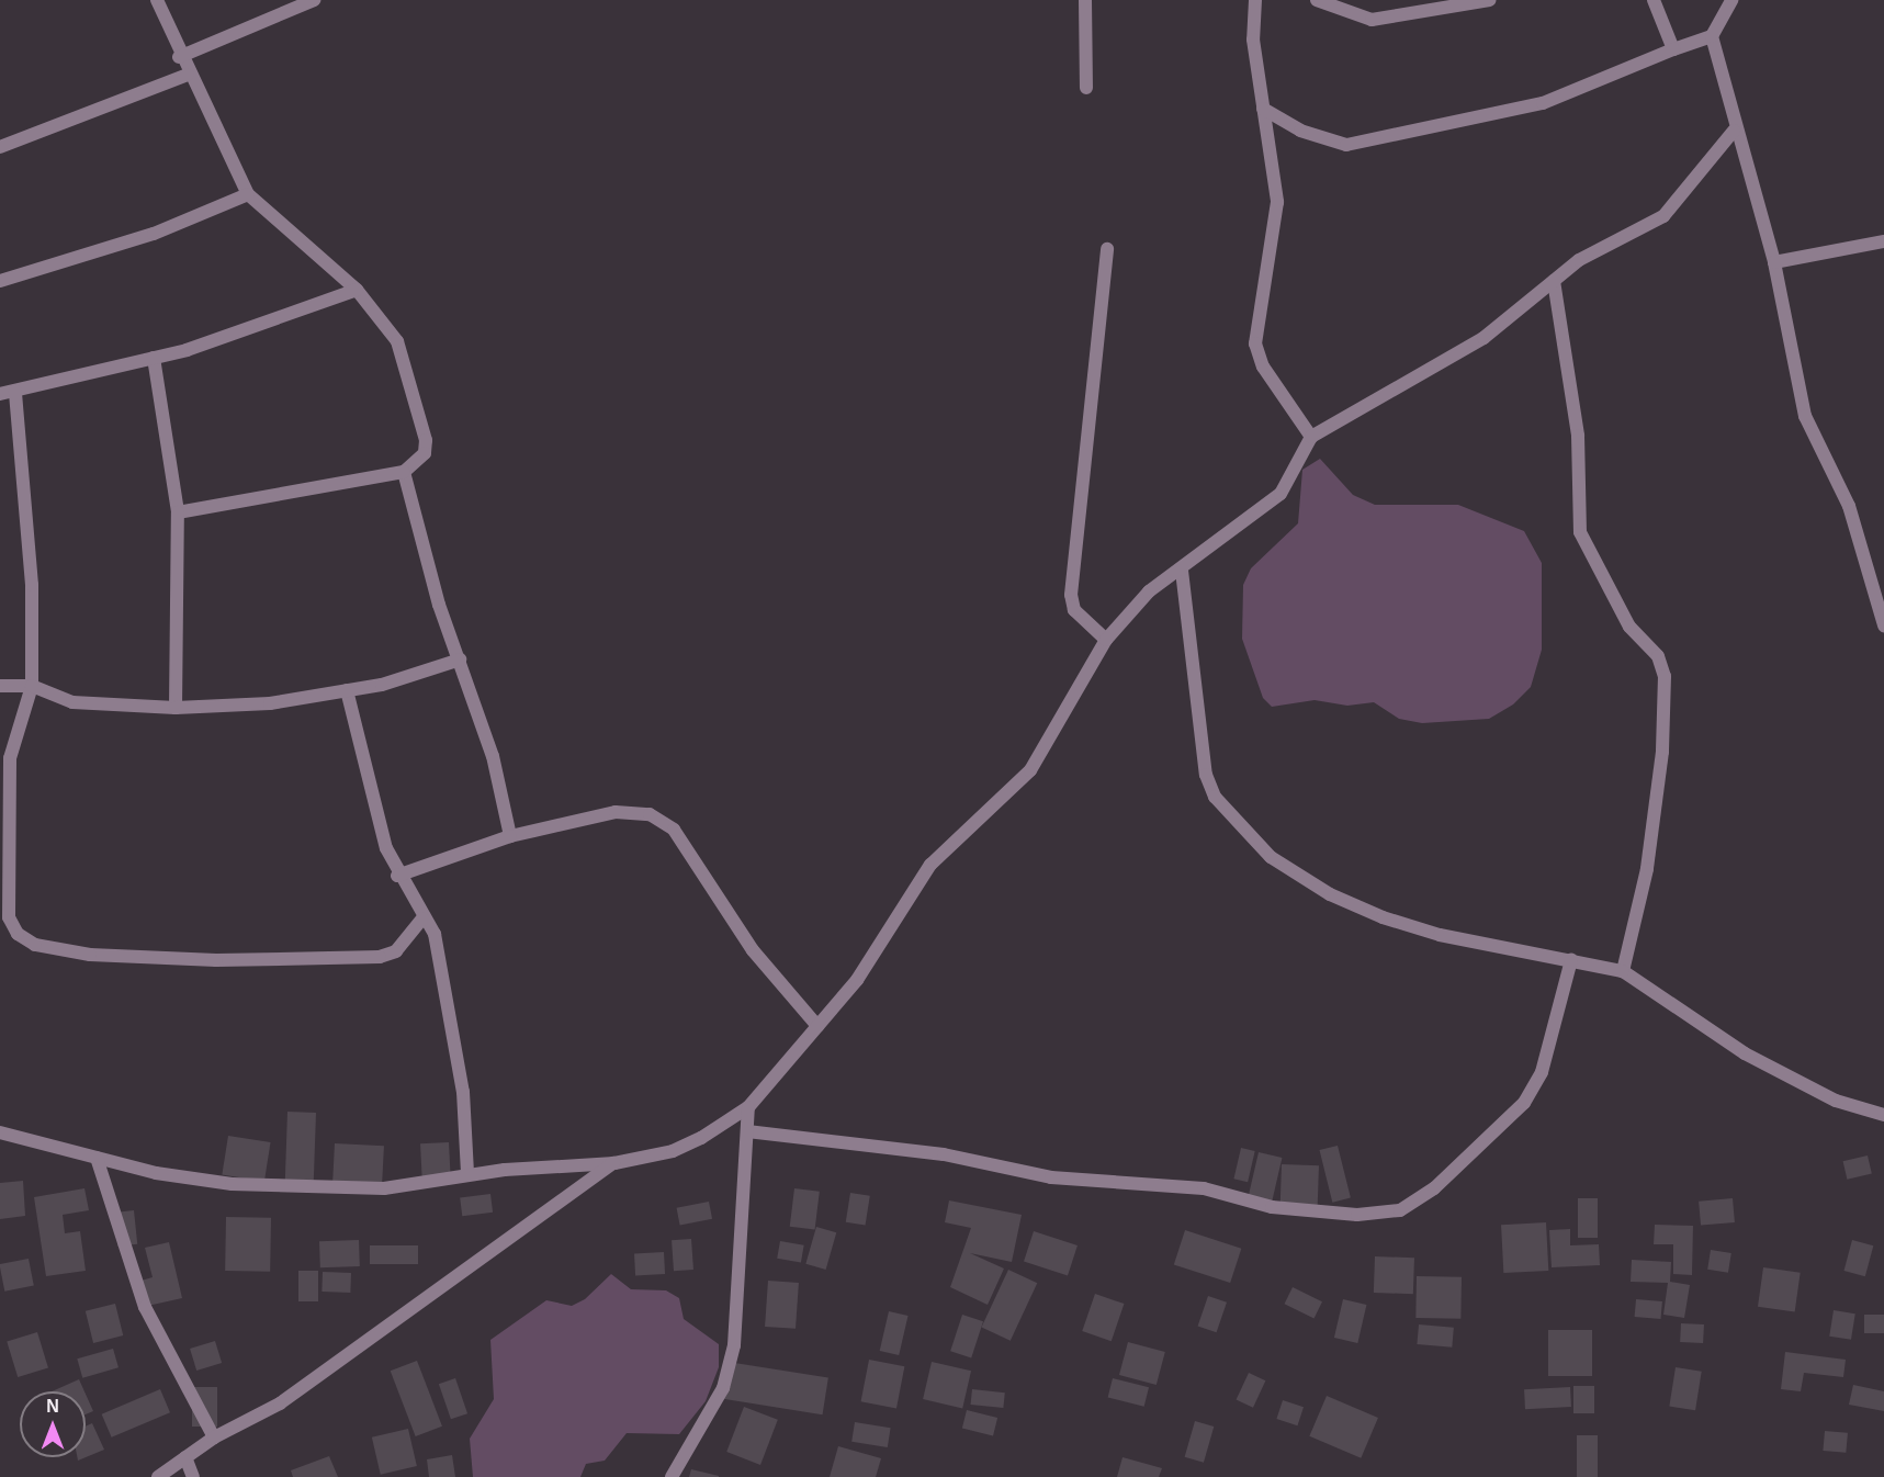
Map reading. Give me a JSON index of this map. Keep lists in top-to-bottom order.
{
  "north": "top"
}
